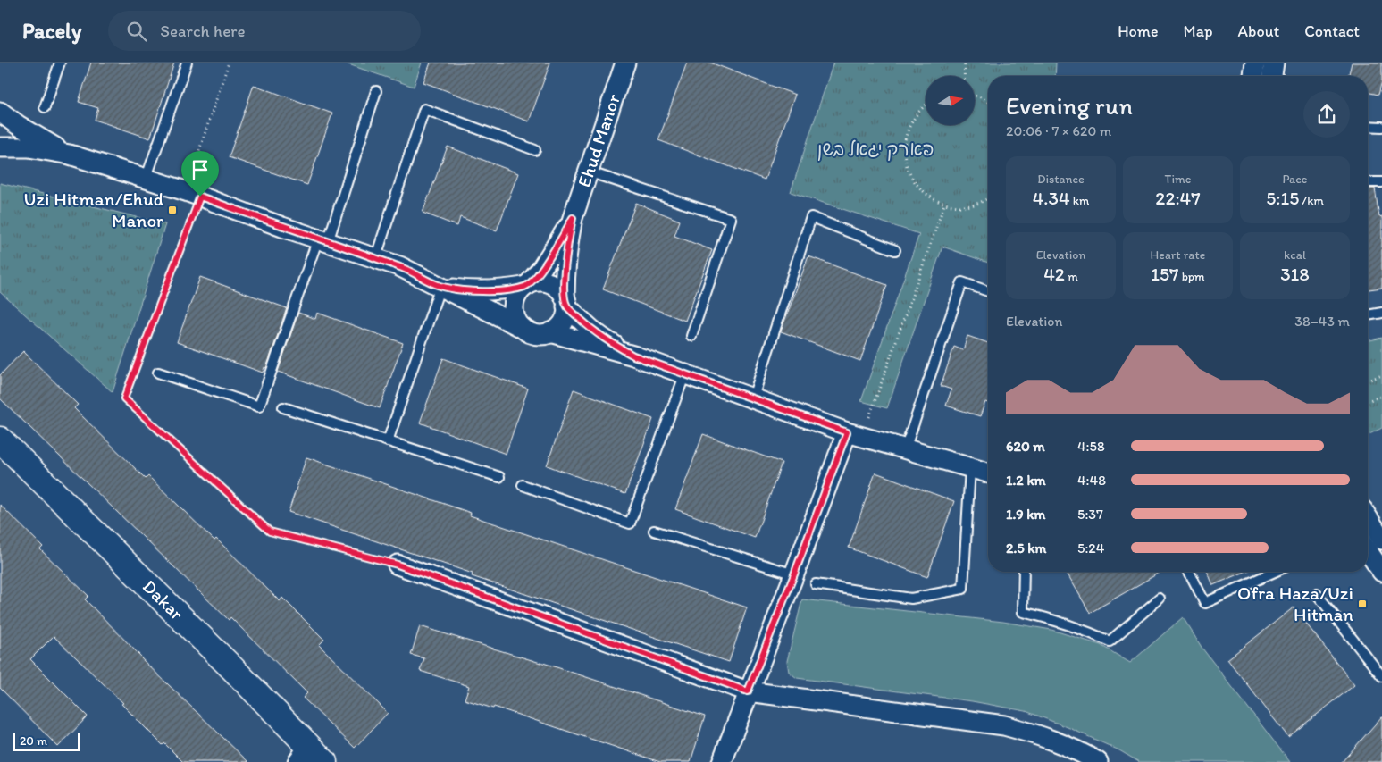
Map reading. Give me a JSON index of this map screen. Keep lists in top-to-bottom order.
{
  "streets": {
    "street": ["Ehud Manor", "Dakar"]
  },
  "parks": ["פארק יגאל בשן"],
  "places": {
    "transit": ["Uzi Hitman/Ehud Manor", "Ofra Haza/Uzi Hitman"]
  },
  "scale_bar": "20 m",
  "north": "right",
  "page": {
    "header": "Pacely",
    "search": "Search here",
    "nav": [
      "Home",
      "Map",
      "About",
      "Contact"
    ],
    "heading": ["Evening run", "20:06 · 7 × 620 m"],
    "stats": [
      ["Distance", "4.34 km"],
      ["Time", "22:47"],
      ["Pace", "5:15 /km"],
      ["Elevation", "42 m"],
      ["Heart rate", "157 bpm"],
      ["kcal", "318"]
    ],
    "chart": ["Elevation", "38–43 m"],
    "list": [
      {
        "name": "620 m",
        "note": "4:58"
      },
      {
        "name": "1.2 km",
        "note": "4:48"
      },
      {
        "name": "1.9 km",
        "note": "5:37"
      },
      {
        "name": "2.5 km",
        "note": "5:24"
      }
    ],
    "scale": "20 m"
  }
}
